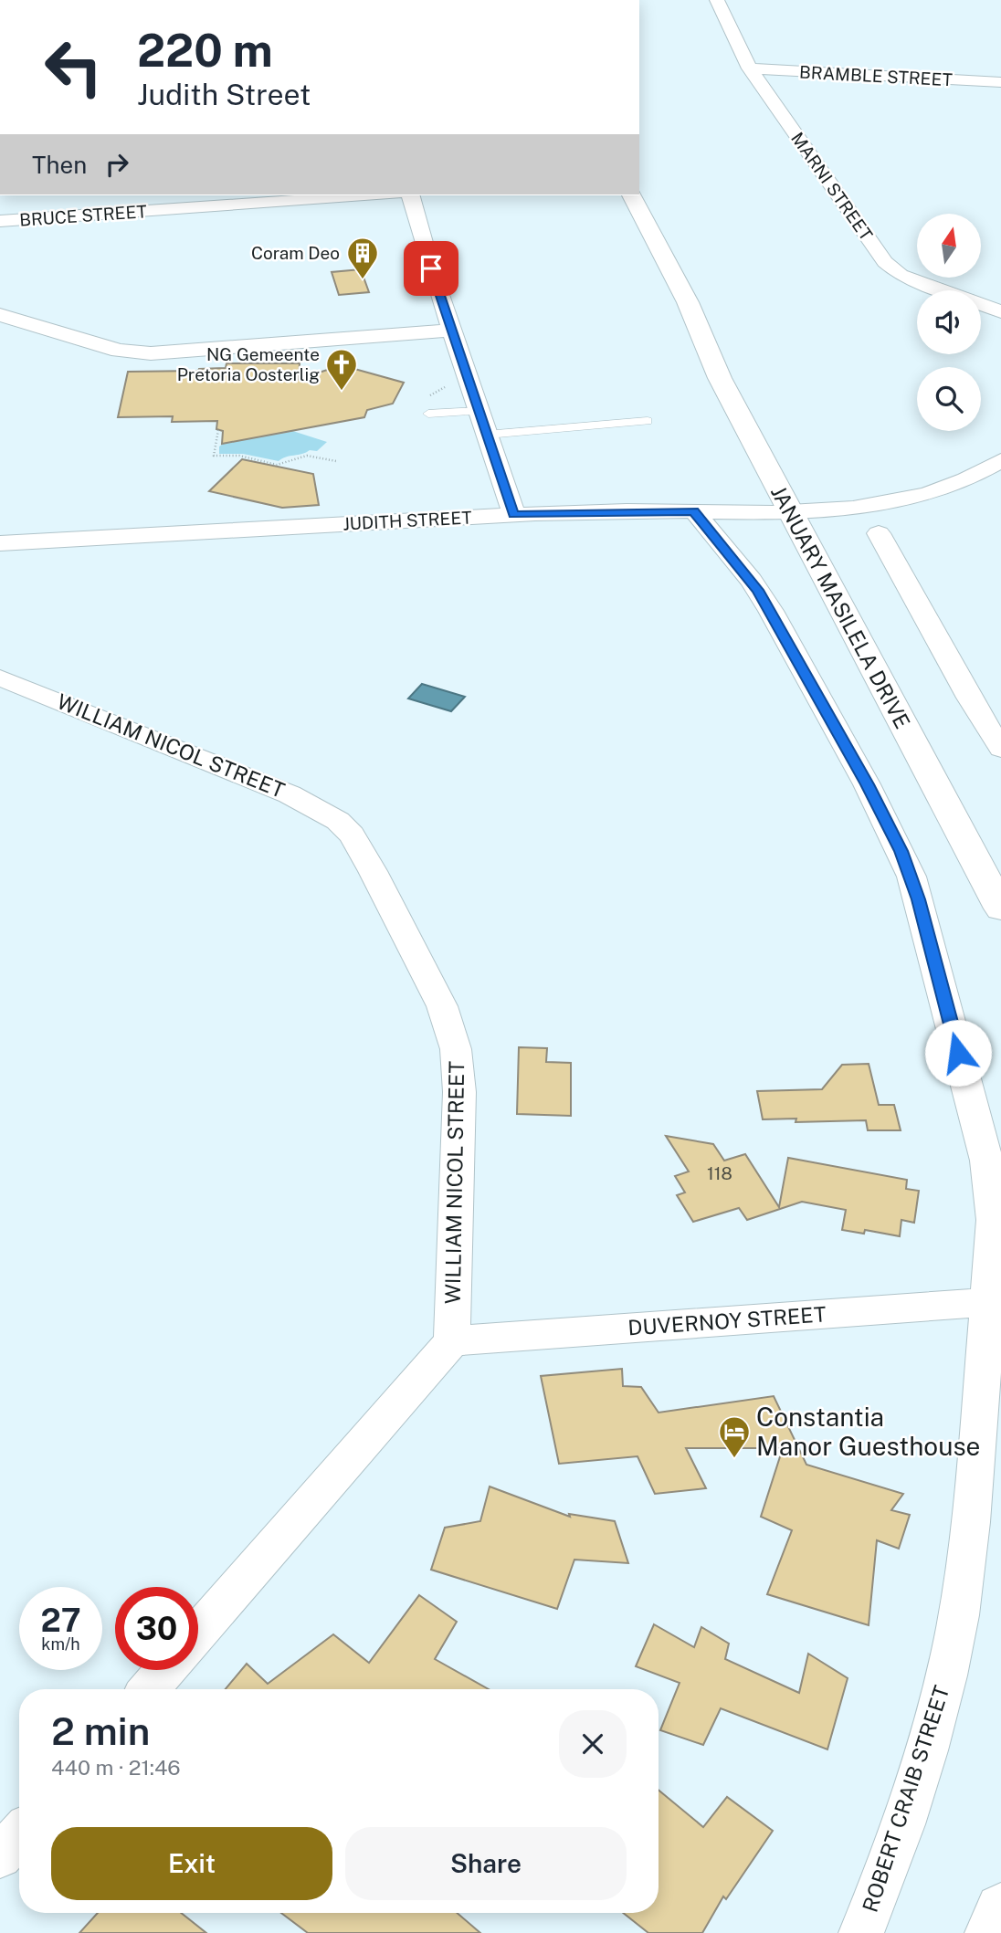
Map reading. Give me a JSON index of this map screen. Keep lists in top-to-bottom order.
{
  "streets": {
    "main road": ["JANUARY MASILELA DRIVE"],
    "street": [
      "BRAMBLE STREET",
      "MARNI STREET",
      "BRUCE STREET",
      "JUDITH STREET",
      "WILLIAM NICOL STREET",
      "DUVERNOY STREET",
      "ROBERT CRAIB STREET"
    ]
  },
  "crossings": [
    ["BRAMBLE STREET", "MARNI STREET"],
    ["JUDITH STREET", "JANUARY MASILELA DRIVE"],
    ["JUDITH STREET", "ROBERT CRAIB STREET"],
    ["WILLIAM NICOL STREET", "DUVERNOY STREET"],
    ["DUVERNOY STREET", "ROBERT CRAIB STREET"]
  ],
  "places": {
    "building": ["Coram Deo"],
    "church": ["NG Gemeente Pretoria Oosterlig"],
    "hotel": ["Constantia Manor Guesthouse"]
  },
  "house_numbers": ["118"],
  "north": "top",
  "page": {
    "turn": ["220 m", "Judith Street"],
    "then": "Then",
    "speed": "27 km/h",
    "limit": "30",
    "heading": ["2 min", "440 m · 21:46"],
    "buttons": ["Exit", "Share"]
  }
}
